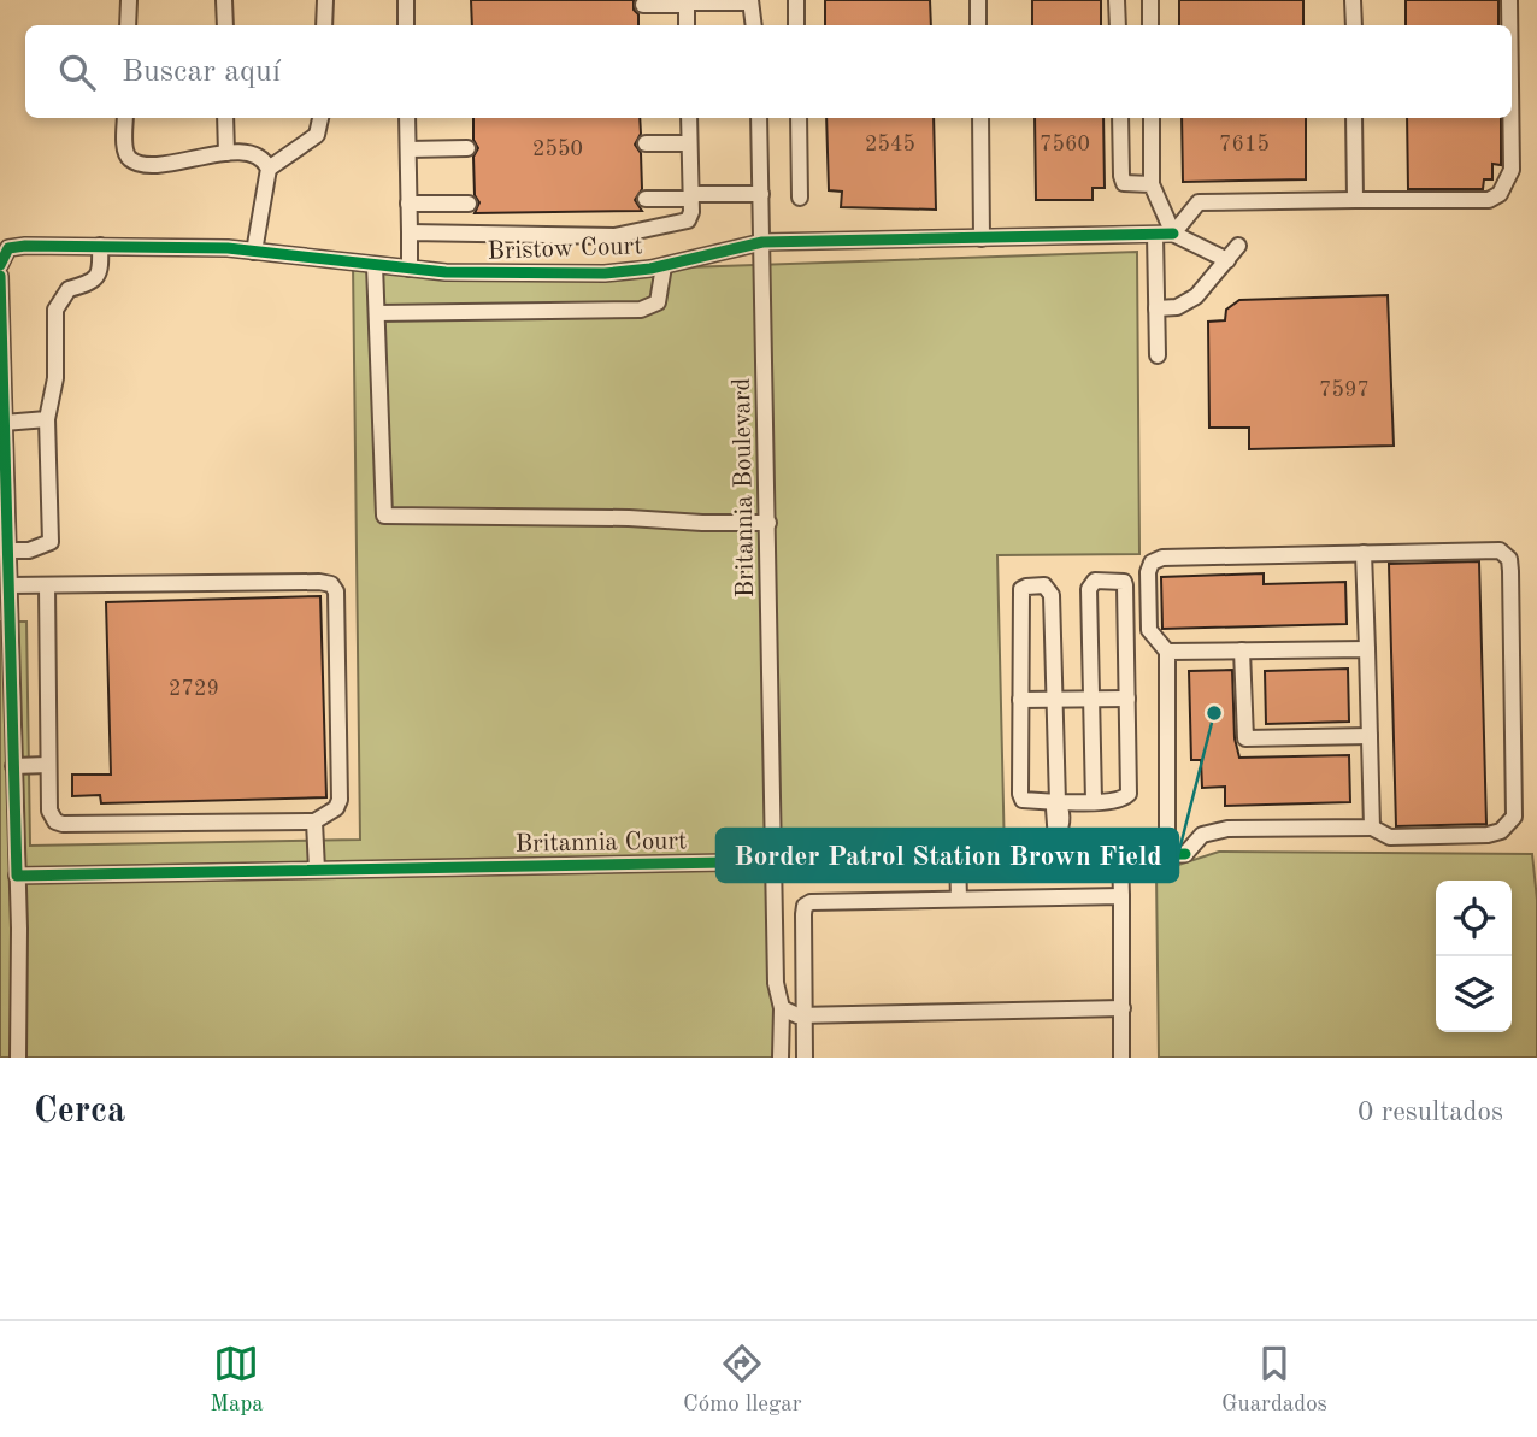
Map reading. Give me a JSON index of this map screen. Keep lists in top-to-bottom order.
{
  "streets": {
    "street": ["Bristow Court", "Britannia Boulevard", "Britannia Court"]
  },
  "crossings": [
    ["Bristow Court", "Britannia Boulevard"],
    ["Britannia Boulevard", "Britannia Court"]
  ],
  "places": ["Border Patrol Station Brown Field"],
  "house_numbers": [
    "2545",
    "7560",
    "7615",
    "2550",
    "7597",
    "2729"
  ],
  "page": {
    "search": "Buscar aquí",
    "heading": ["Cerca", "0 resultados"],
    "nav": ["Mapa", "Cómo llegar", "Guardados"]
  }
}
